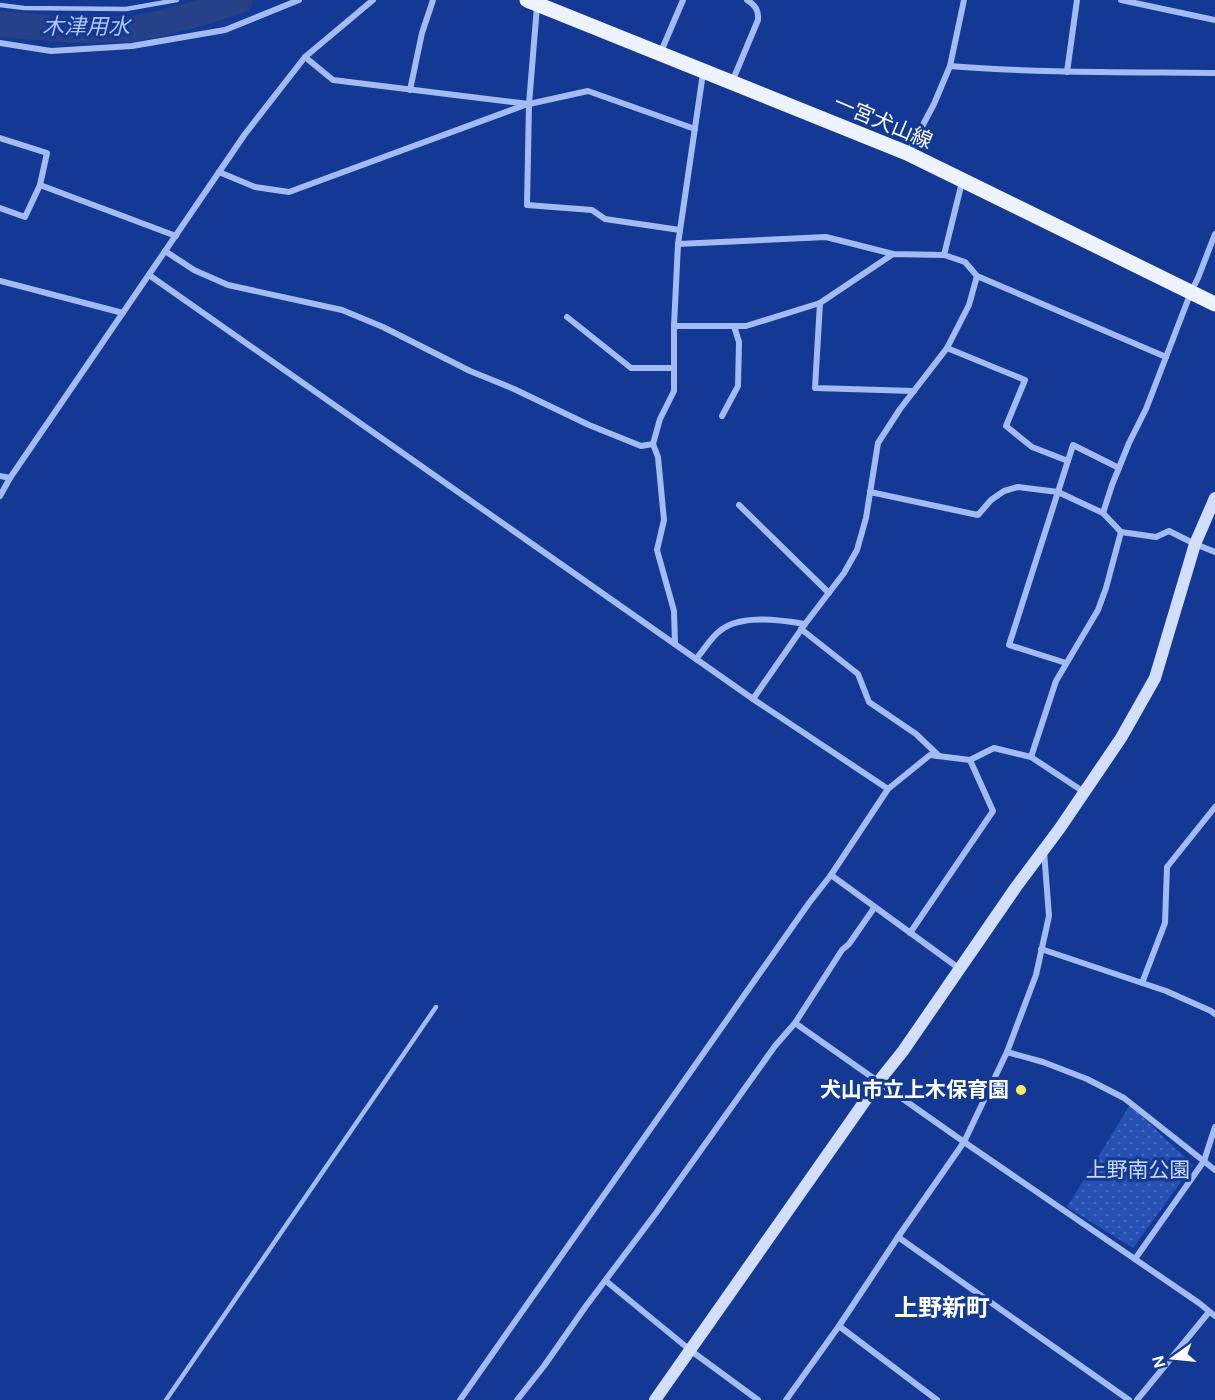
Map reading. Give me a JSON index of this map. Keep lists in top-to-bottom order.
{
  "streets": {
    "main road": ["一宮犬山線"]
  },
  "districts": ["上野新町"],
  "water": ["木津用水"],
  "parks": ["上野南公園"],
  "places": ["犬山市立上木保育園"],
  "north": "left"
}
